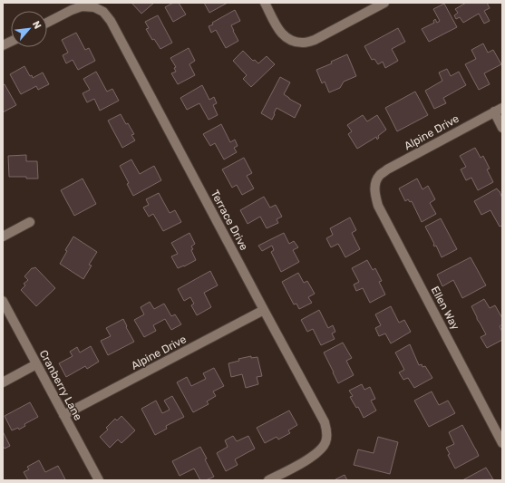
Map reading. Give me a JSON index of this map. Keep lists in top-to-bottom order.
{
  "streets": {
    "street": [
      "Alpine Drive",
      "Terrace Drive",
      "Ellen Way",
      "Cranberry Lane"
    ]
  },
  "crossings": [
    ["Alpine Drive", "Terrace Drive"],
    ["Alpine Drive", "Ellen Way"],
    ["Alpine Drive", "Cranberry Lane"]
  ],
  "north": "top right"
}
